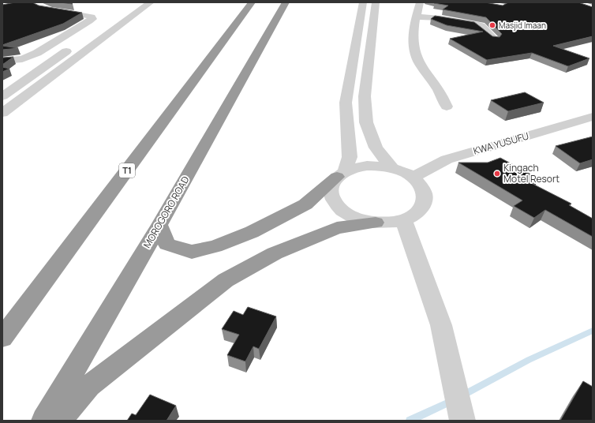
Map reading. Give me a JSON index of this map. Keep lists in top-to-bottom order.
{
  "streets": {
    "highway": ["T1", "MOROGORO ROAD"],
    "street": ["KWA YUSUFU"]
  },
  "places": ["Masjid Imaan", "Kingach Motel Resort"]
}
